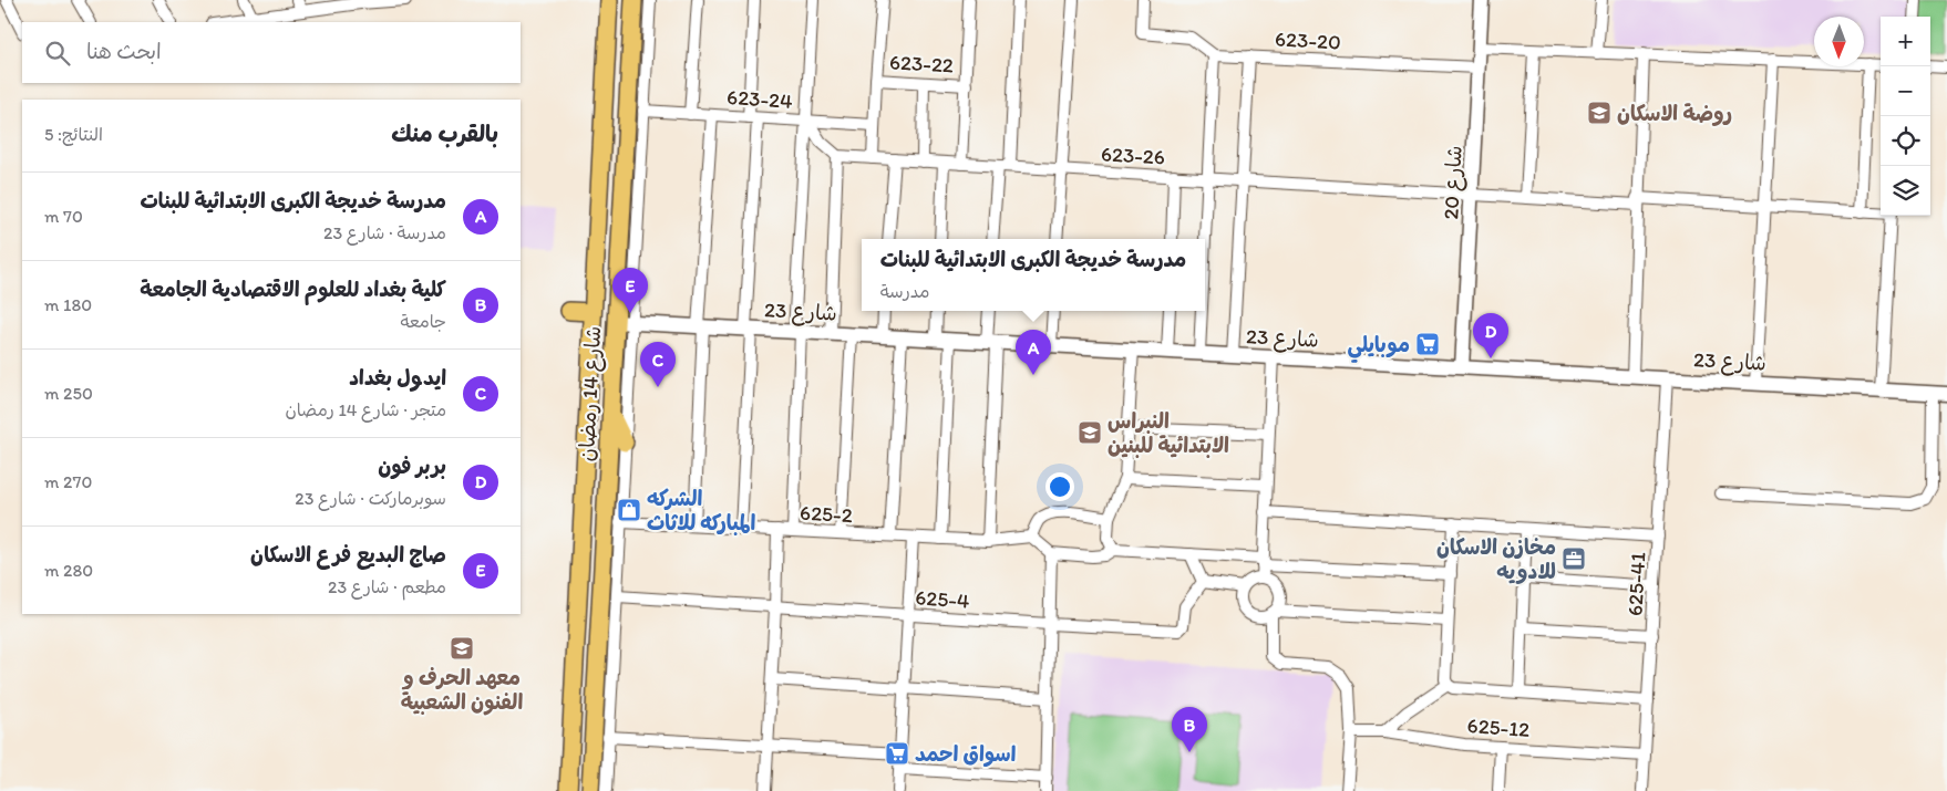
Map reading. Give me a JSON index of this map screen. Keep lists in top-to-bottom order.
{
  "streets": {
    "main road": ["شارع 14 رمضان"],
    "street": [
      "623-20",
      "623-22",
      "623-24",
      "623-26",
      "شارع 20",
      "شارع 23",
      "625-2",
      "625-41",
      "625-4",
      "625-12"
    ]
  },
  "crossings": [
    ["623-20", "شارع 20"],
    ["623-26", "شارع 20"],
    ["شارع 20", "شارع 23"],
    ["شارع 23", "شارع 14 رمضان"],
    ["شارع 23", "625-41"],
    ["625-41", "625-12"]
  ],
  "places": {
    "school or university": ["روضة الاسكان", "النبراس الابتدائية للبنين", "معهد الحرف و الفنون الشعبية"],
    "supermarket": ["موبايلي", "اسواق احمد"],
    "shop": ["الشركه المباركه للاثاث"],
    "office": ["مخازن الاسكان للادويه"]
  },
  "north": "bottom",
  "page": {
    "map_buttons": ["+", "−"],
    "search": "ابحث هنا",
    "heading": ["بالقرب منك", "النتائج: 5"],
    "list": [
      {
        "mark": "A",
        "name": "مدرسة خديجة الكبرى الابتدائية للبنات",
        "note": "مدرسة · شارع 23",
        "value": "70 m"
      },
      {
        "mark": "B",
        "name": "كلية بغداد للعلوم الاقتصادية الجامعة",
        "note": "جامعة",
        "value": "180 m"
      },
      {
        "mark": "C",
        "name": "ايدول بغداد",
        "note": "متجر · شارع 14 رمضان",
        "value": "250 m"
      },
      {
        "mark": "D",
        "name": "بربر فون",
        "note": "سوبرماركت · شارع 23",
        "value": "270 m"
      },
      {
        "mark": "E",
        "name": "صاج البديع فرع الاسكان",
        "note": "مطعم · شارع 23",
        "value": "280 m"
      }
    ],
    "popup": ["مدرسة خديجة الكبرى الابتدائية للبنات", "مدرسة"],
    "pins": [
      "E",
      "D",
      "A",
      "C",
      "B"
    ]
  }
}
